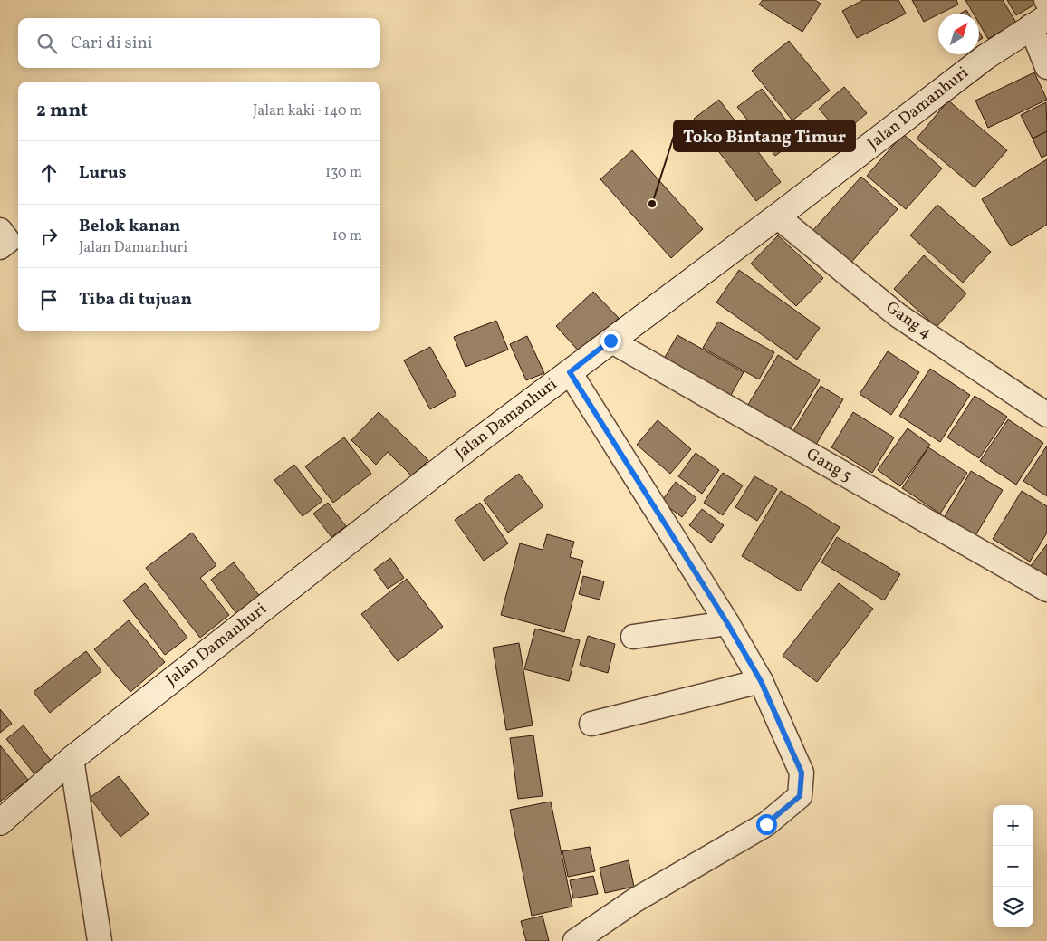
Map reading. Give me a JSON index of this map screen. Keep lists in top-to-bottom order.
{
  "streets": {
    "street": ["Jalan Damanhuri", "Gang 4", "Gang 5"]
  },
  "crossings": [
    ["Jalan Damanhuri", "Gang 4"],
    ["Jalan Damanhuri", "Gang 5"]
  ],
  "places": ["Toko Bintang Timur"],
  "north": "top right",
  "page": {
    "search": "Cari di sini",
    "heading": ["2 mnt", "Jalan kaki · 140 m"],
    "list": [
      ["Lurus", "130 m"],
      ["Belok kanan", "Jalan Damanhuri", "10 m"],
      "Tiba di tujuan"
    ],
    "map_buttons": ["+", "−"]
  }
}
